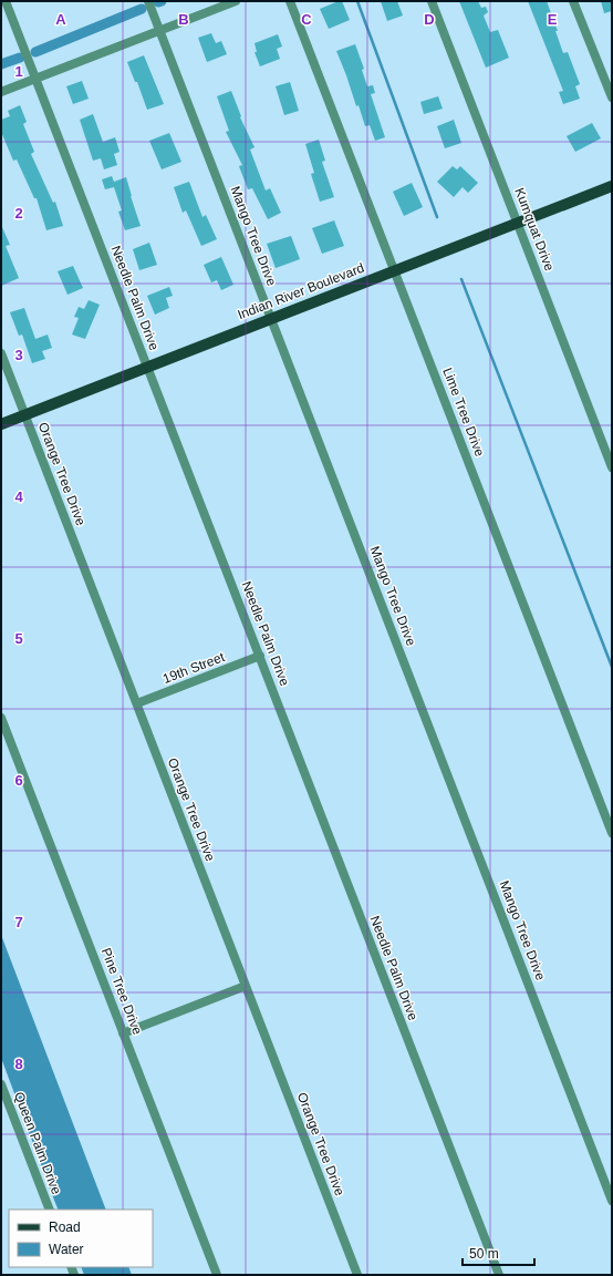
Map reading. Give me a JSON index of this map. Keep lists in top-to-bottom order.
{
  "streets": {
    "main road": ["Indian River Boulevard"],
    "street": [
      "Kumquat Drive",
      "Mango Tree Drive",
      "Needle Palm Drive",
      "Lime Tree Drive",
      "Orange Tree Drive",
      "19th Street",
      "Pine Tree Drive",
      "Queen Palm Drive"
    ]
  },
  "crossings": [
    ["Kumquat Drive", "Indian River Boulevard"],
    ["Mango Tree Drive", "Indian River Boulevard"],
    ["Indian River Boulevard", "Needle Palm Drive"],
    ["Indian River Boulevard", "Lime Tree Drive"],
    ["Indian River Boulevard", "Orange Tree Drive"],
    ["Needle Palm Drive", "19th Street"],
    ["Orange Tree Drive", "19th Street"]
  ],
  "legend": ["Road", "Water"],
  "scale_bar": "50 m",
  "grid": {
    "columns": [
      "A",
      "B",
      "C",
      "D",
      "E"
    ],
    "rows": [
      "1",
      "2",
      "3",
      "4",
      "5",
      "6",
      "7",
      "8"
    ]
  }
}
